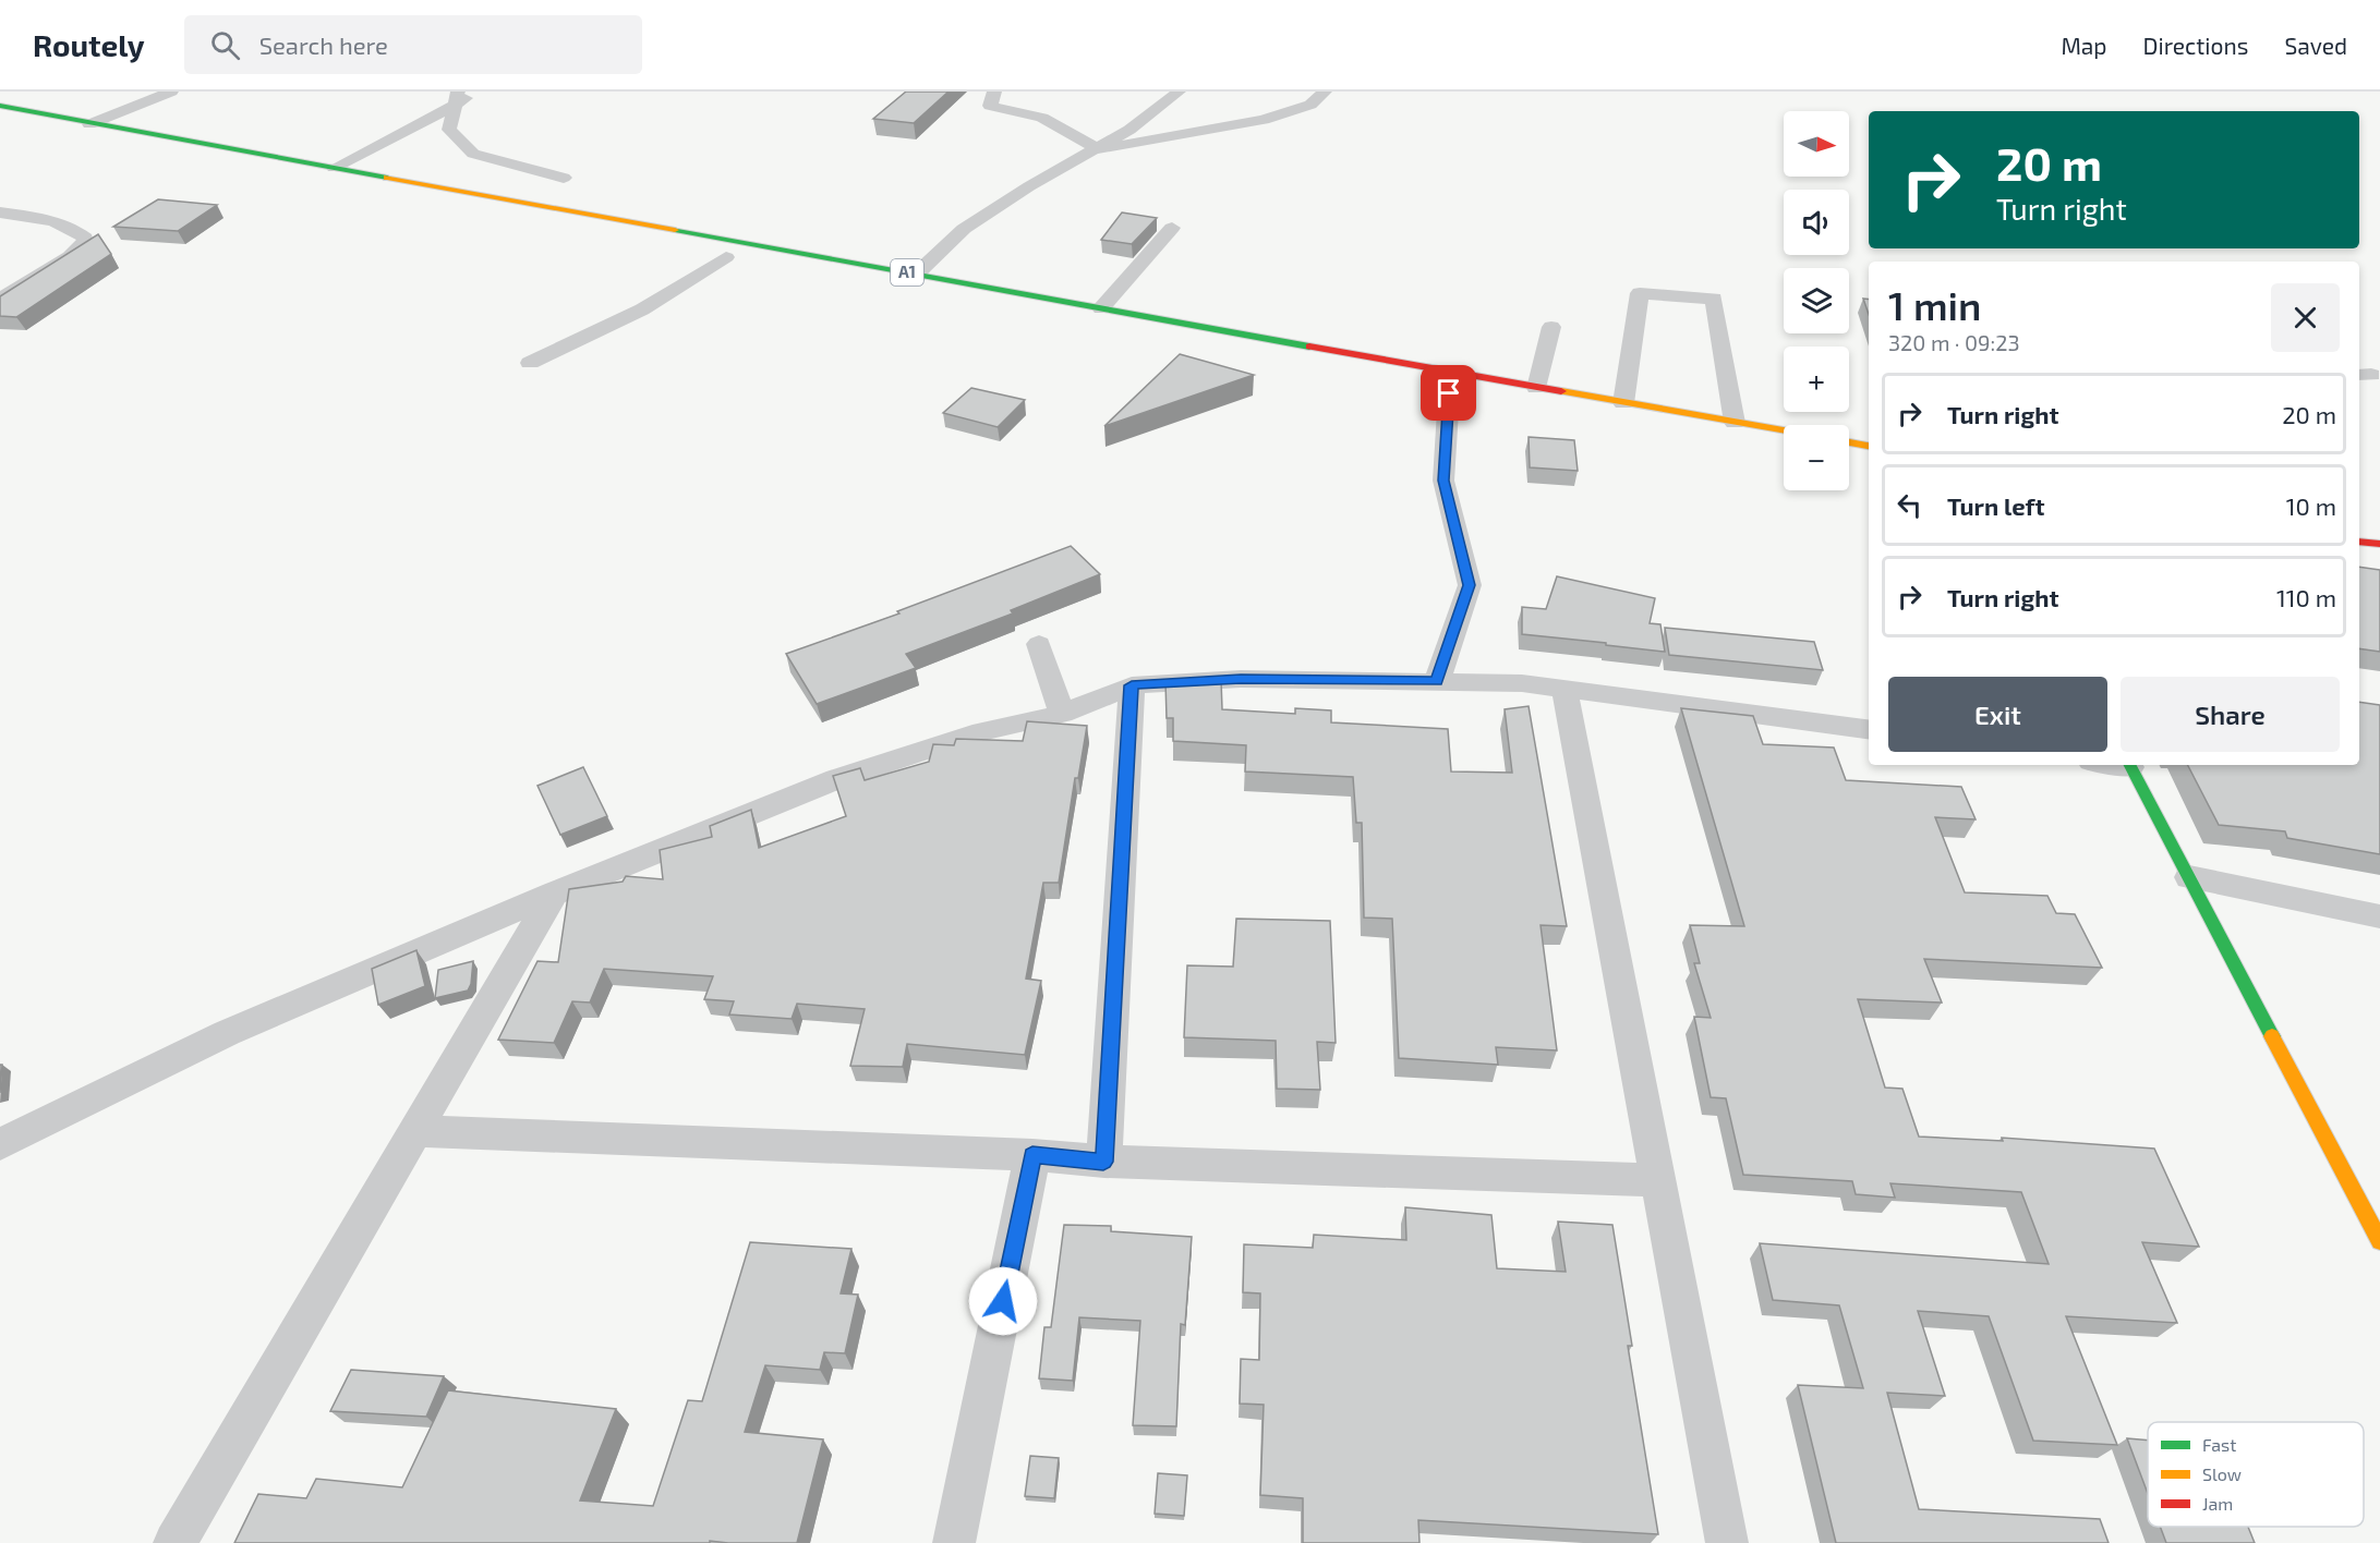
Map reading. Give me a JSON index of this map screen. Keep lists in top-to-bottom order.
{
  "streets": {
    "main road": ["A1"]
  },
  "legend": ["Fast", "Slow", "Jam"],
  "north": "right",
  "page": {
    "header": "Routely",
    "search": "Search here",
    "nav": ["Map", "Directions", "Saved"],
    "map_buttons": ["+", "−"],
    "turn": ["20 m", "Turn right"],
    "heading": ["1 min", "320 m · 09:23"],
    "list": [
      {
        "name": "Turn right",
        "value": "20 m"
      },
      {
        "name": "Turn left",
        "value": "10 m"
      },
      {
        "name": "Turn right",
        "value": "110 m"
      }
    ],
    "buttons": ["Exit", "Share"]
  }
}
